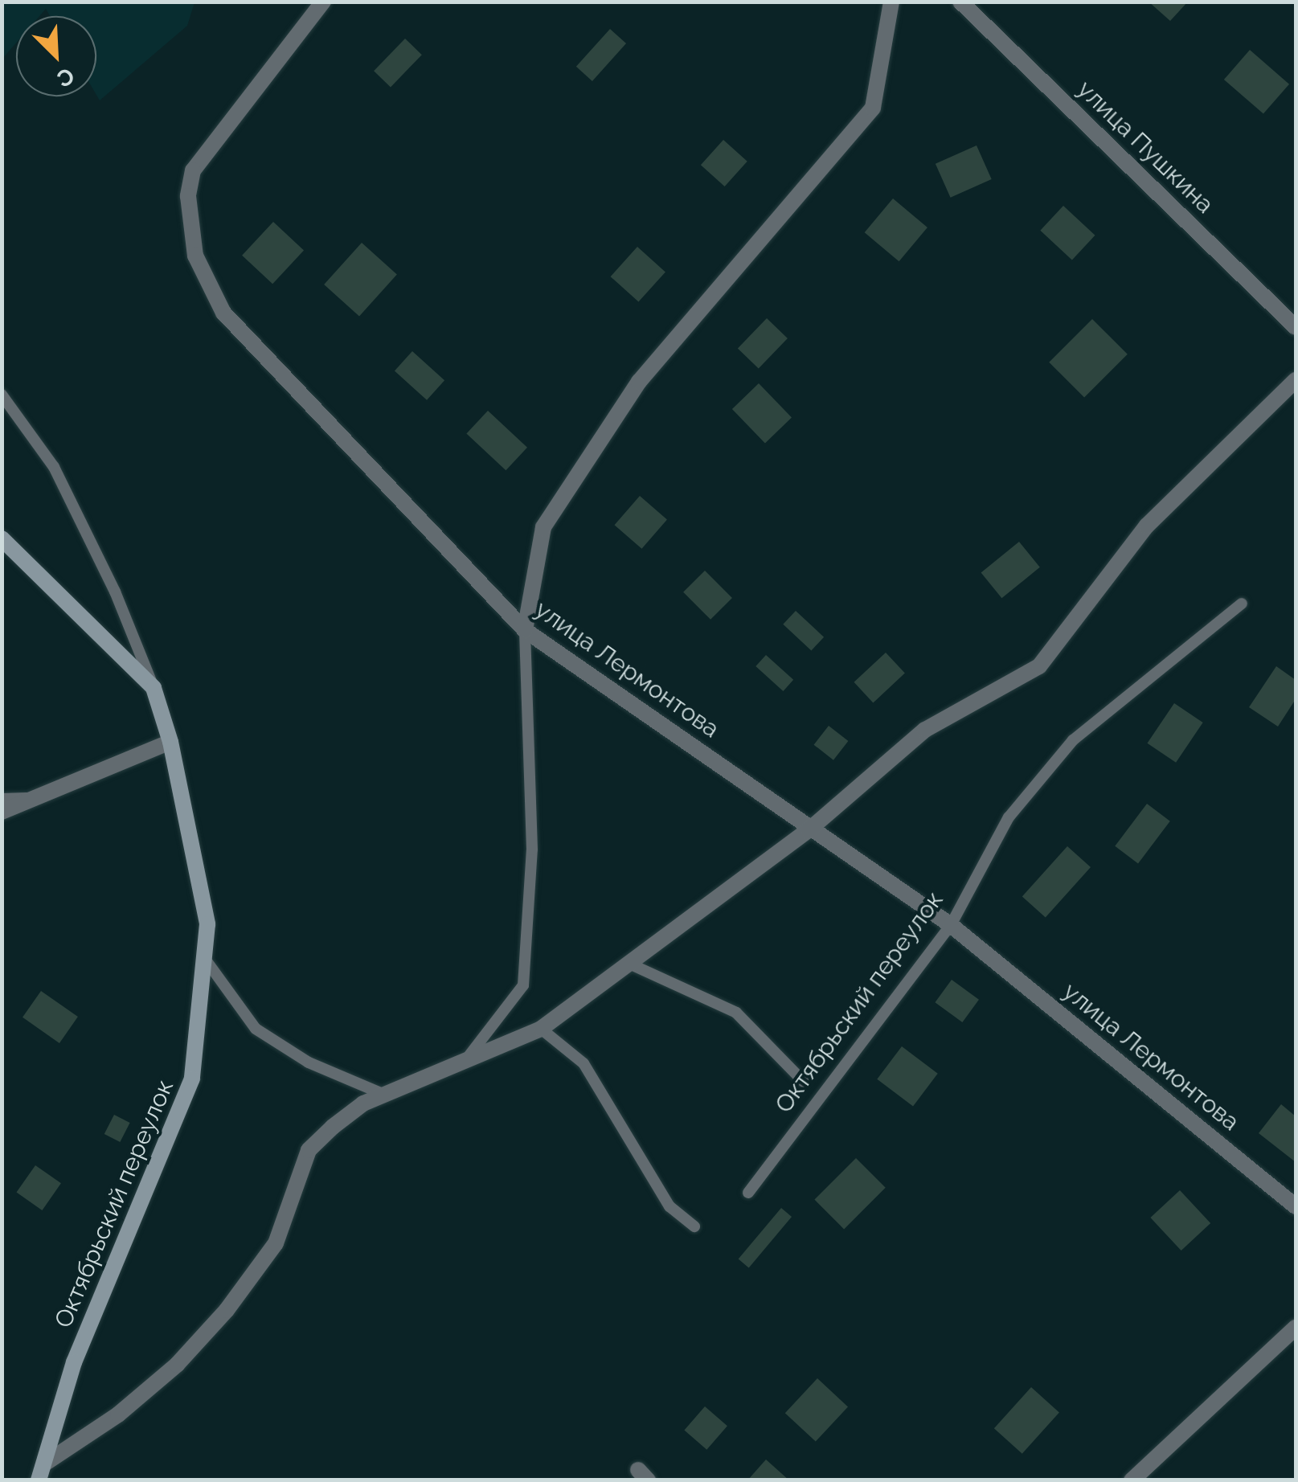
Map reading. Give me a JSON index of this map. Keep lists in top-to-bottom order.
{
  "streets": {
    "street": ["улица Пушкина", "улица Лермонтова", "Октябрьский переулок"]
  },
  "crossings": [
    ["улица Лермонтова", "Октябрьский переулок"]
  ],
  "north": "bottom right"
}
